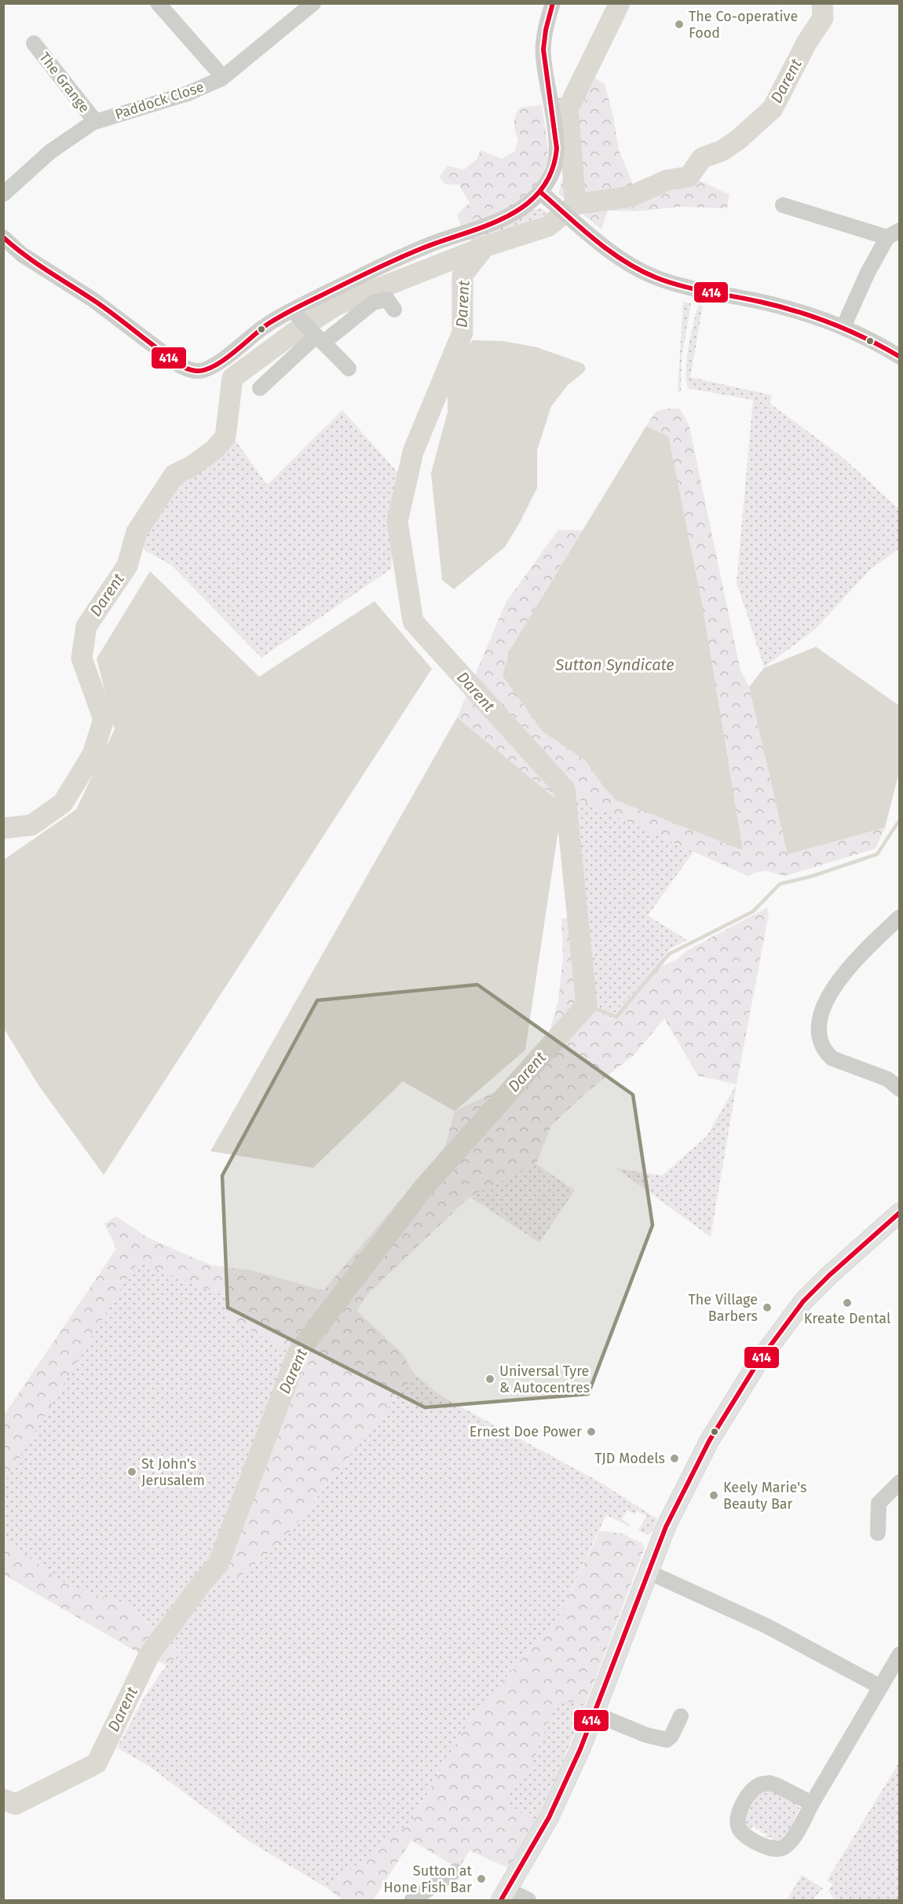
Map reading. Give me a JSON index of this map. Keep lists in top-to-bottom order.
{
  "streets": {
    "street": ["The Grange", "Paddock Close"]
  },
  "crossings": [
    ["The Grange", "Paddock Close"]
  ],
  "water": ["Darent", "Sutton Syndicate"],
  "places": [
    "The Co-operative Food",
    "Kreate Dental",
    "The Village Barbers",
    "Universal Tyre & Autocentres",
    "Ernest Doe Power",
    "TJD Models",
    "St John's Jerusalem",
    "Keely Marie's Beauty Bar",
    "Sutton at Hone Fish Bar"
  ],
  "lines": ["transit line 414"]
}
